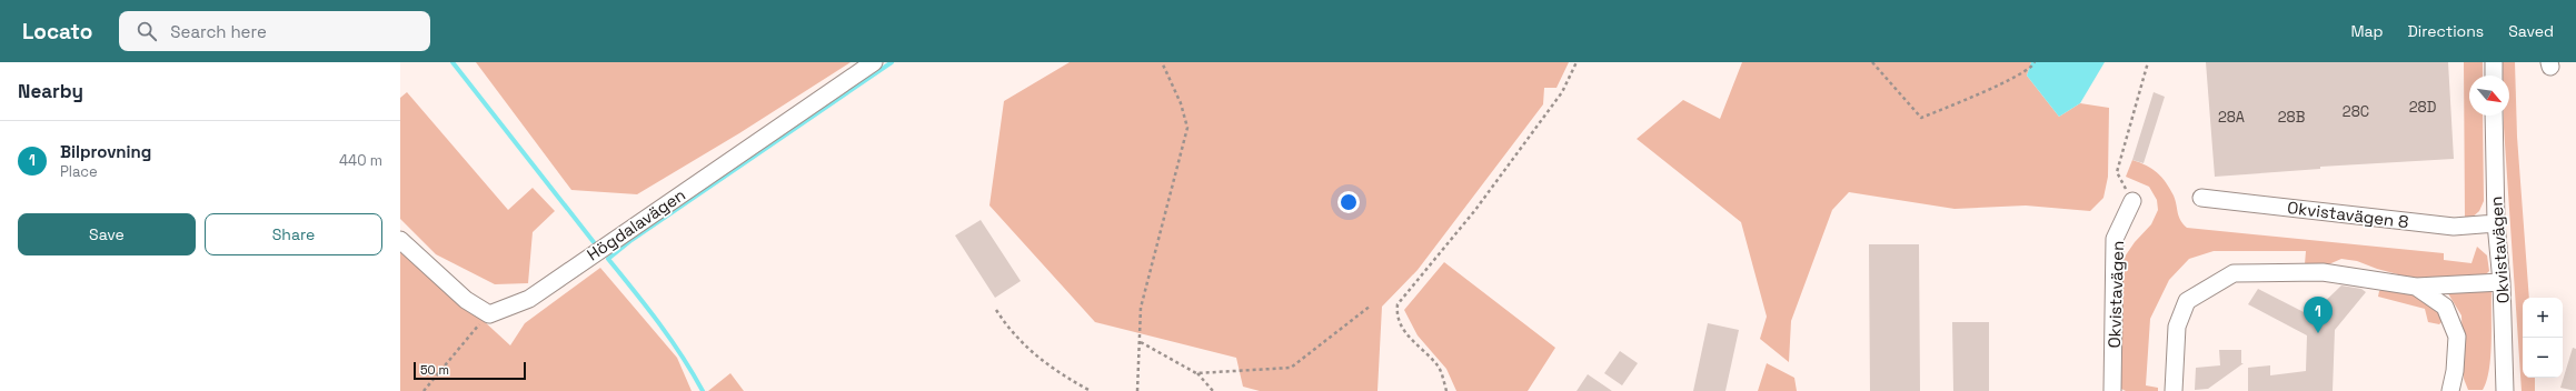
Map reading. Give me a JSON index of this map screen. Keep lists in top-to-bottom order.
{
  "streets": {
    "street": ["Okvistavägen 8", "Högdalavägen", "Okvistavägen"]
  },
  "crossings": [
    ["Okvistavägen 8", "Okvistavägen"]
  ],
  "house_numbers": [
    "28D",
    "28C",
    "28A",
    "28B"
  ],
  "scale_bar": "50 m",
  "north": "bottom right",
  "page": {
    "header": "Locato",
    "search": "Search here",
    "nav": ["Map", "Directions", "Saved"],
    "heading": "Nearby",
    "list": [
      {
        "mark": "1",
        "name": "Bilprovning",
        "note": "Place",
        "value": "440 m"
      }
    ],
    "buttons": ["Save", "Share"],
    "pins": "1",
    "map_buttons": ["+", "−"],
    "scale": "50 m"
  }
}
